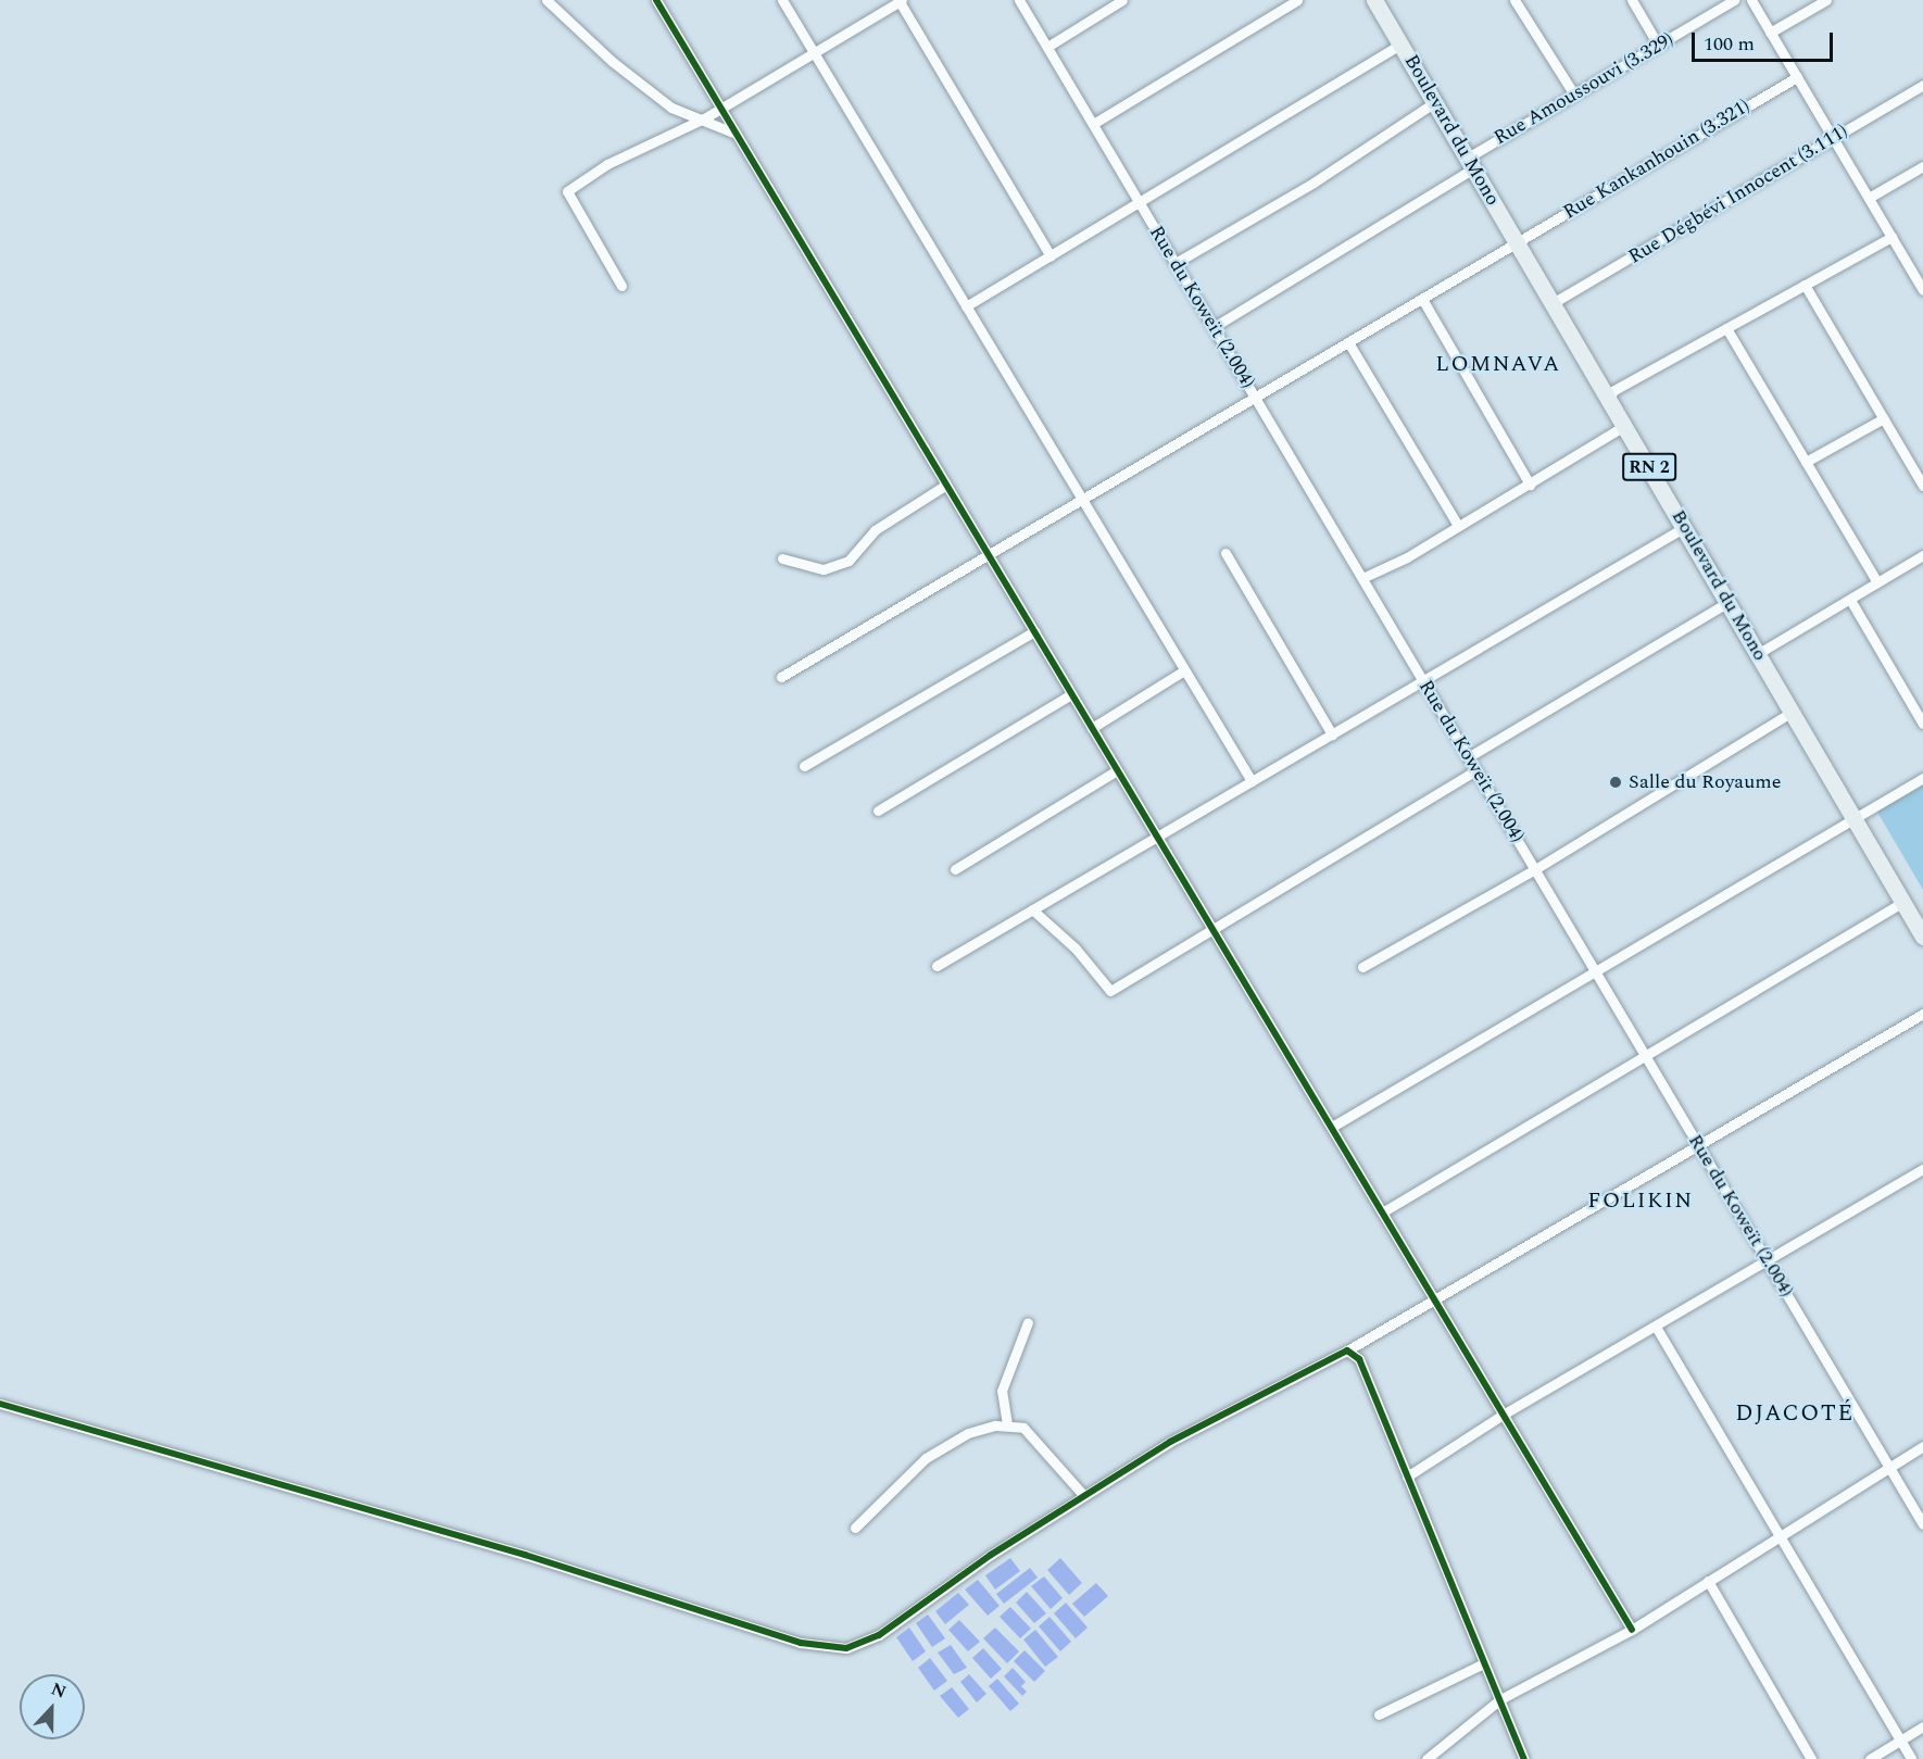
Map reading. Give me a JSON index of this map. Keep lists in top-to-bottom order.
{
  "streets": {
    "main road": ["Boulevard du Mono", "RN 2"],
    "street": [
      "Rue Amoussouvi (3.329)",
      "Rue Kankanhouin (3.321)",
      "Rue Dégbévi Innocent (3.111)",
      "Rue du Koweït (2.004)"
    ]
  },
  "crossings": [
    ["Rue Amoussouvi (3.329)", "Boulevard du Mono"],
    ["Rue Amoussouvi (3.329)", "Rue du Koweït (2.004)"],
    ["Boulevard du Mono", "Rue Kankanhouin (3.321)"],
    ["Boulevard du Mono", "Rue Dégbévi Innocent (3.111)"],
    ["Rue Kankanhouin (3.321)", "Rue du Koweït (2.004)"]
  ],
  "districts": ["LOMNAVA", "FOLIKIN", "DJACOTÉ"],
  "places": ["Salle du Royaume"],
  "scale_bar": "100 m",
  "north": "top"
}
